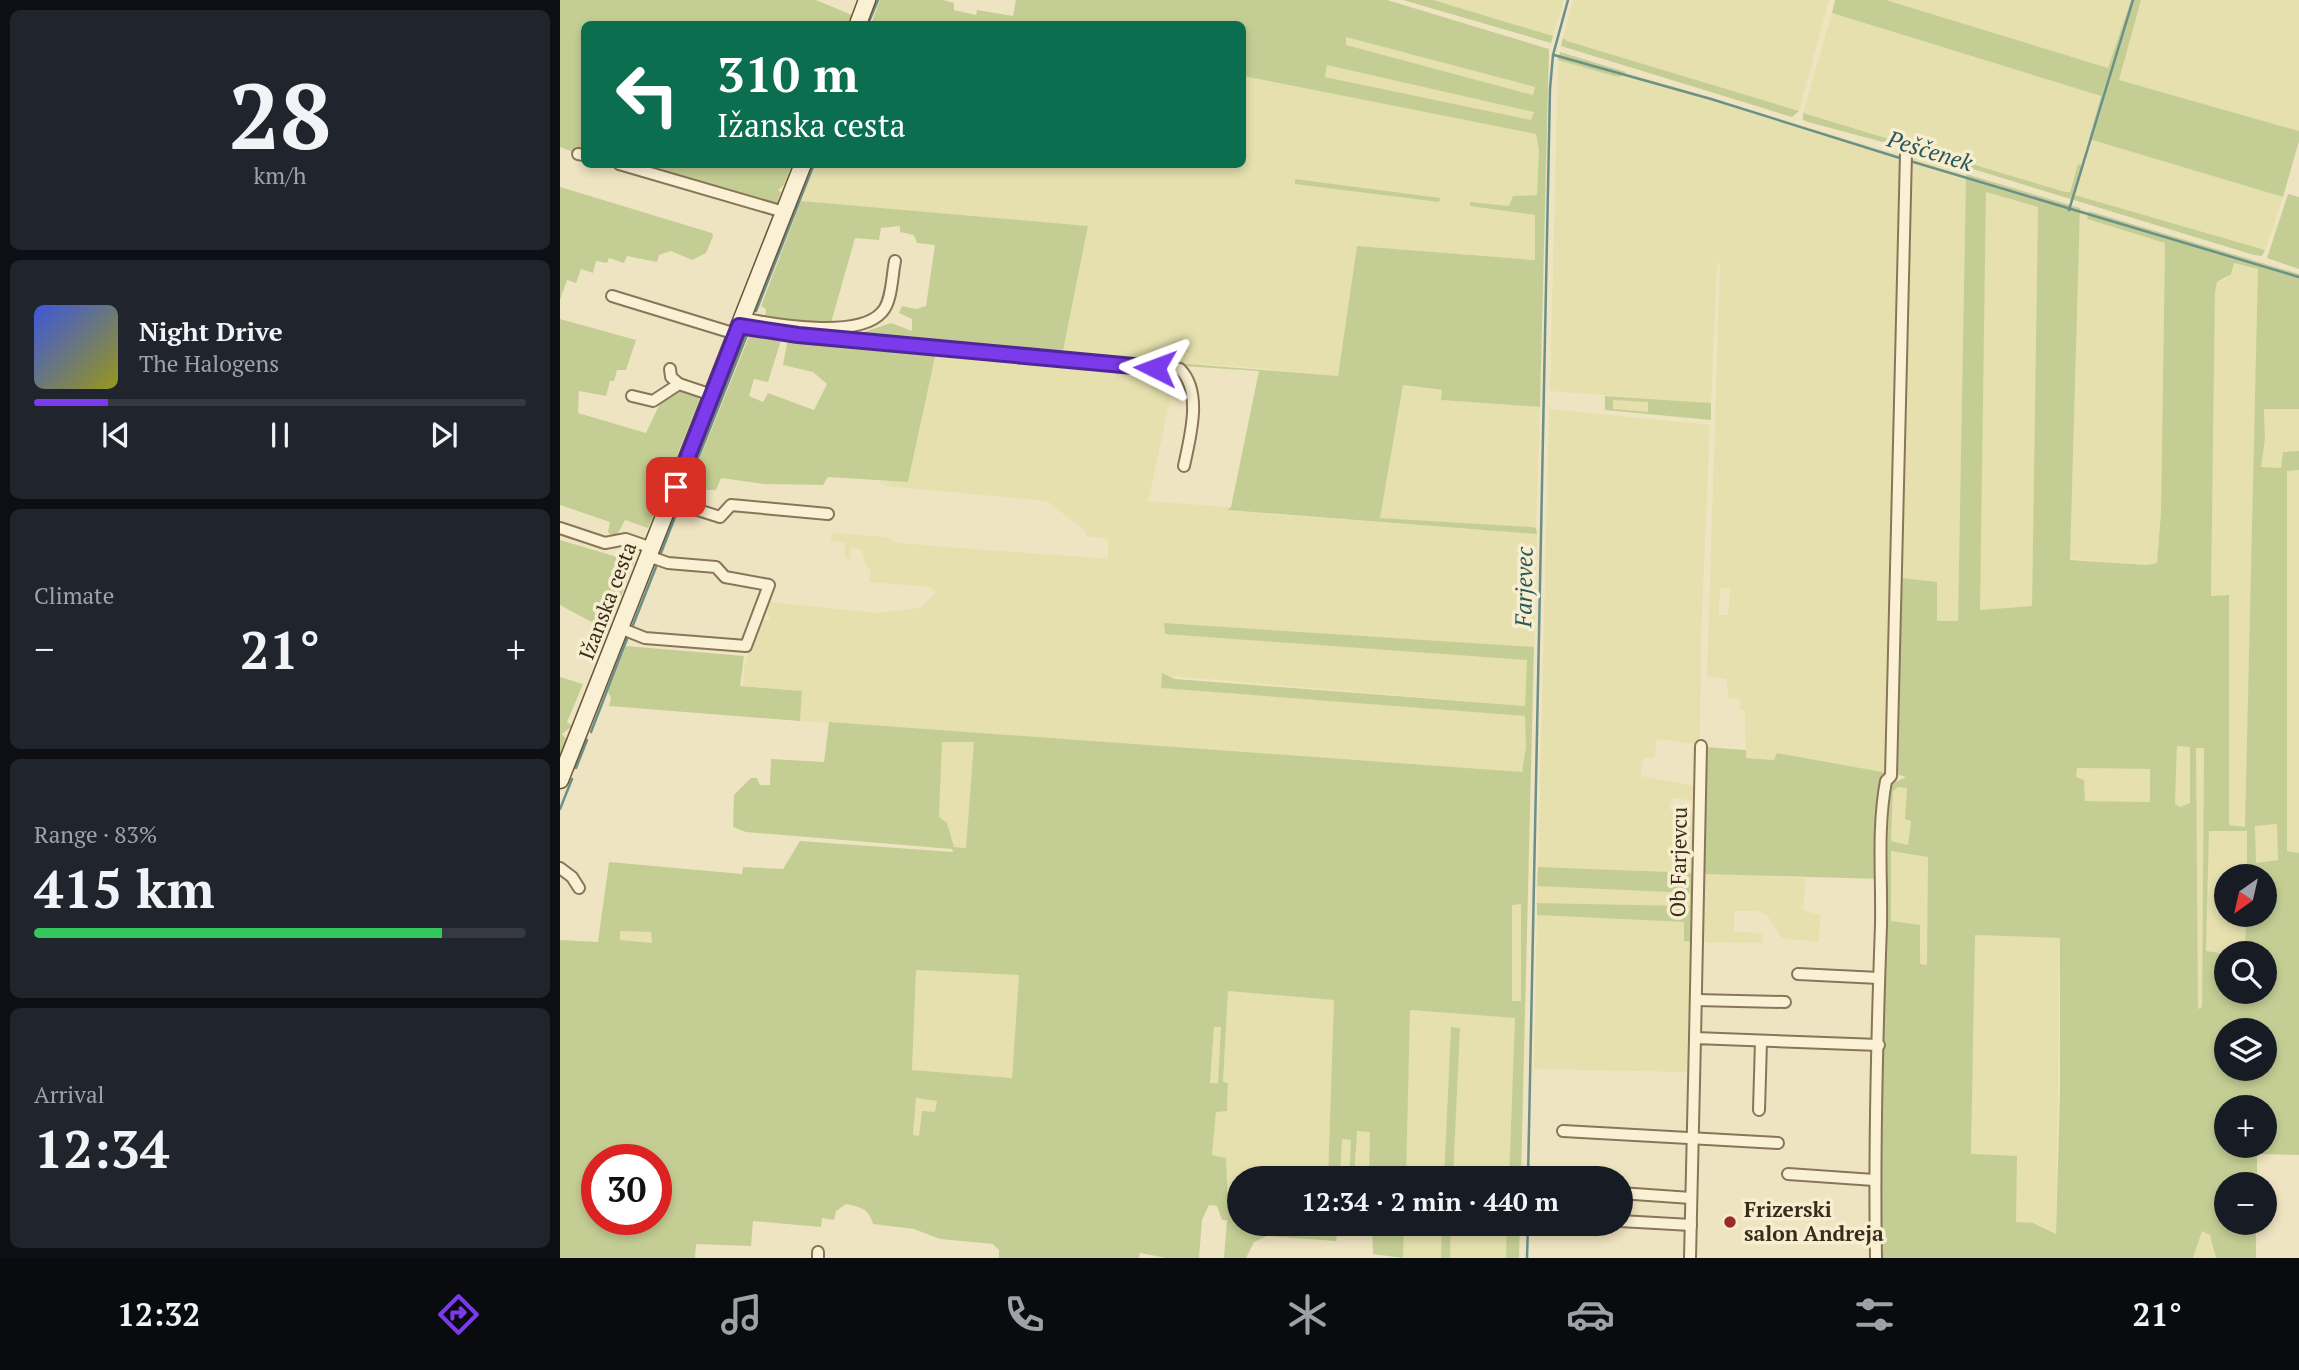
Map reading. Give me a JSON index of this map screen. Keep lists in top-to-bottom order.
{
  "streets": {
    "street": ["Ižanska cesta", "Ob Farjevcu"]
  },
  "water": ["Peščenek", "Farjevec"],
  "places": ["Frizerski salon Andreja"],
  "north": "bottom left",
  "page": {
    "tile": [
      ["28", "km/h"],
      "Climate",
      ["Range · 83%", "415 km"],
      ["Arrival", "12:34"]
    ],
    "turn": ["310 m", "Ižanska cesta"],
    "song": ["Night Drive", "The Halogens"],
    "heat": ["−", "21°", "+"],
    "map_buttons": ["+", "−"],
    "limit": "30",
    "trip": "12:34 · 2 min · 440 m",
    "tabs": ["12:32", "21°"]
  }
}
